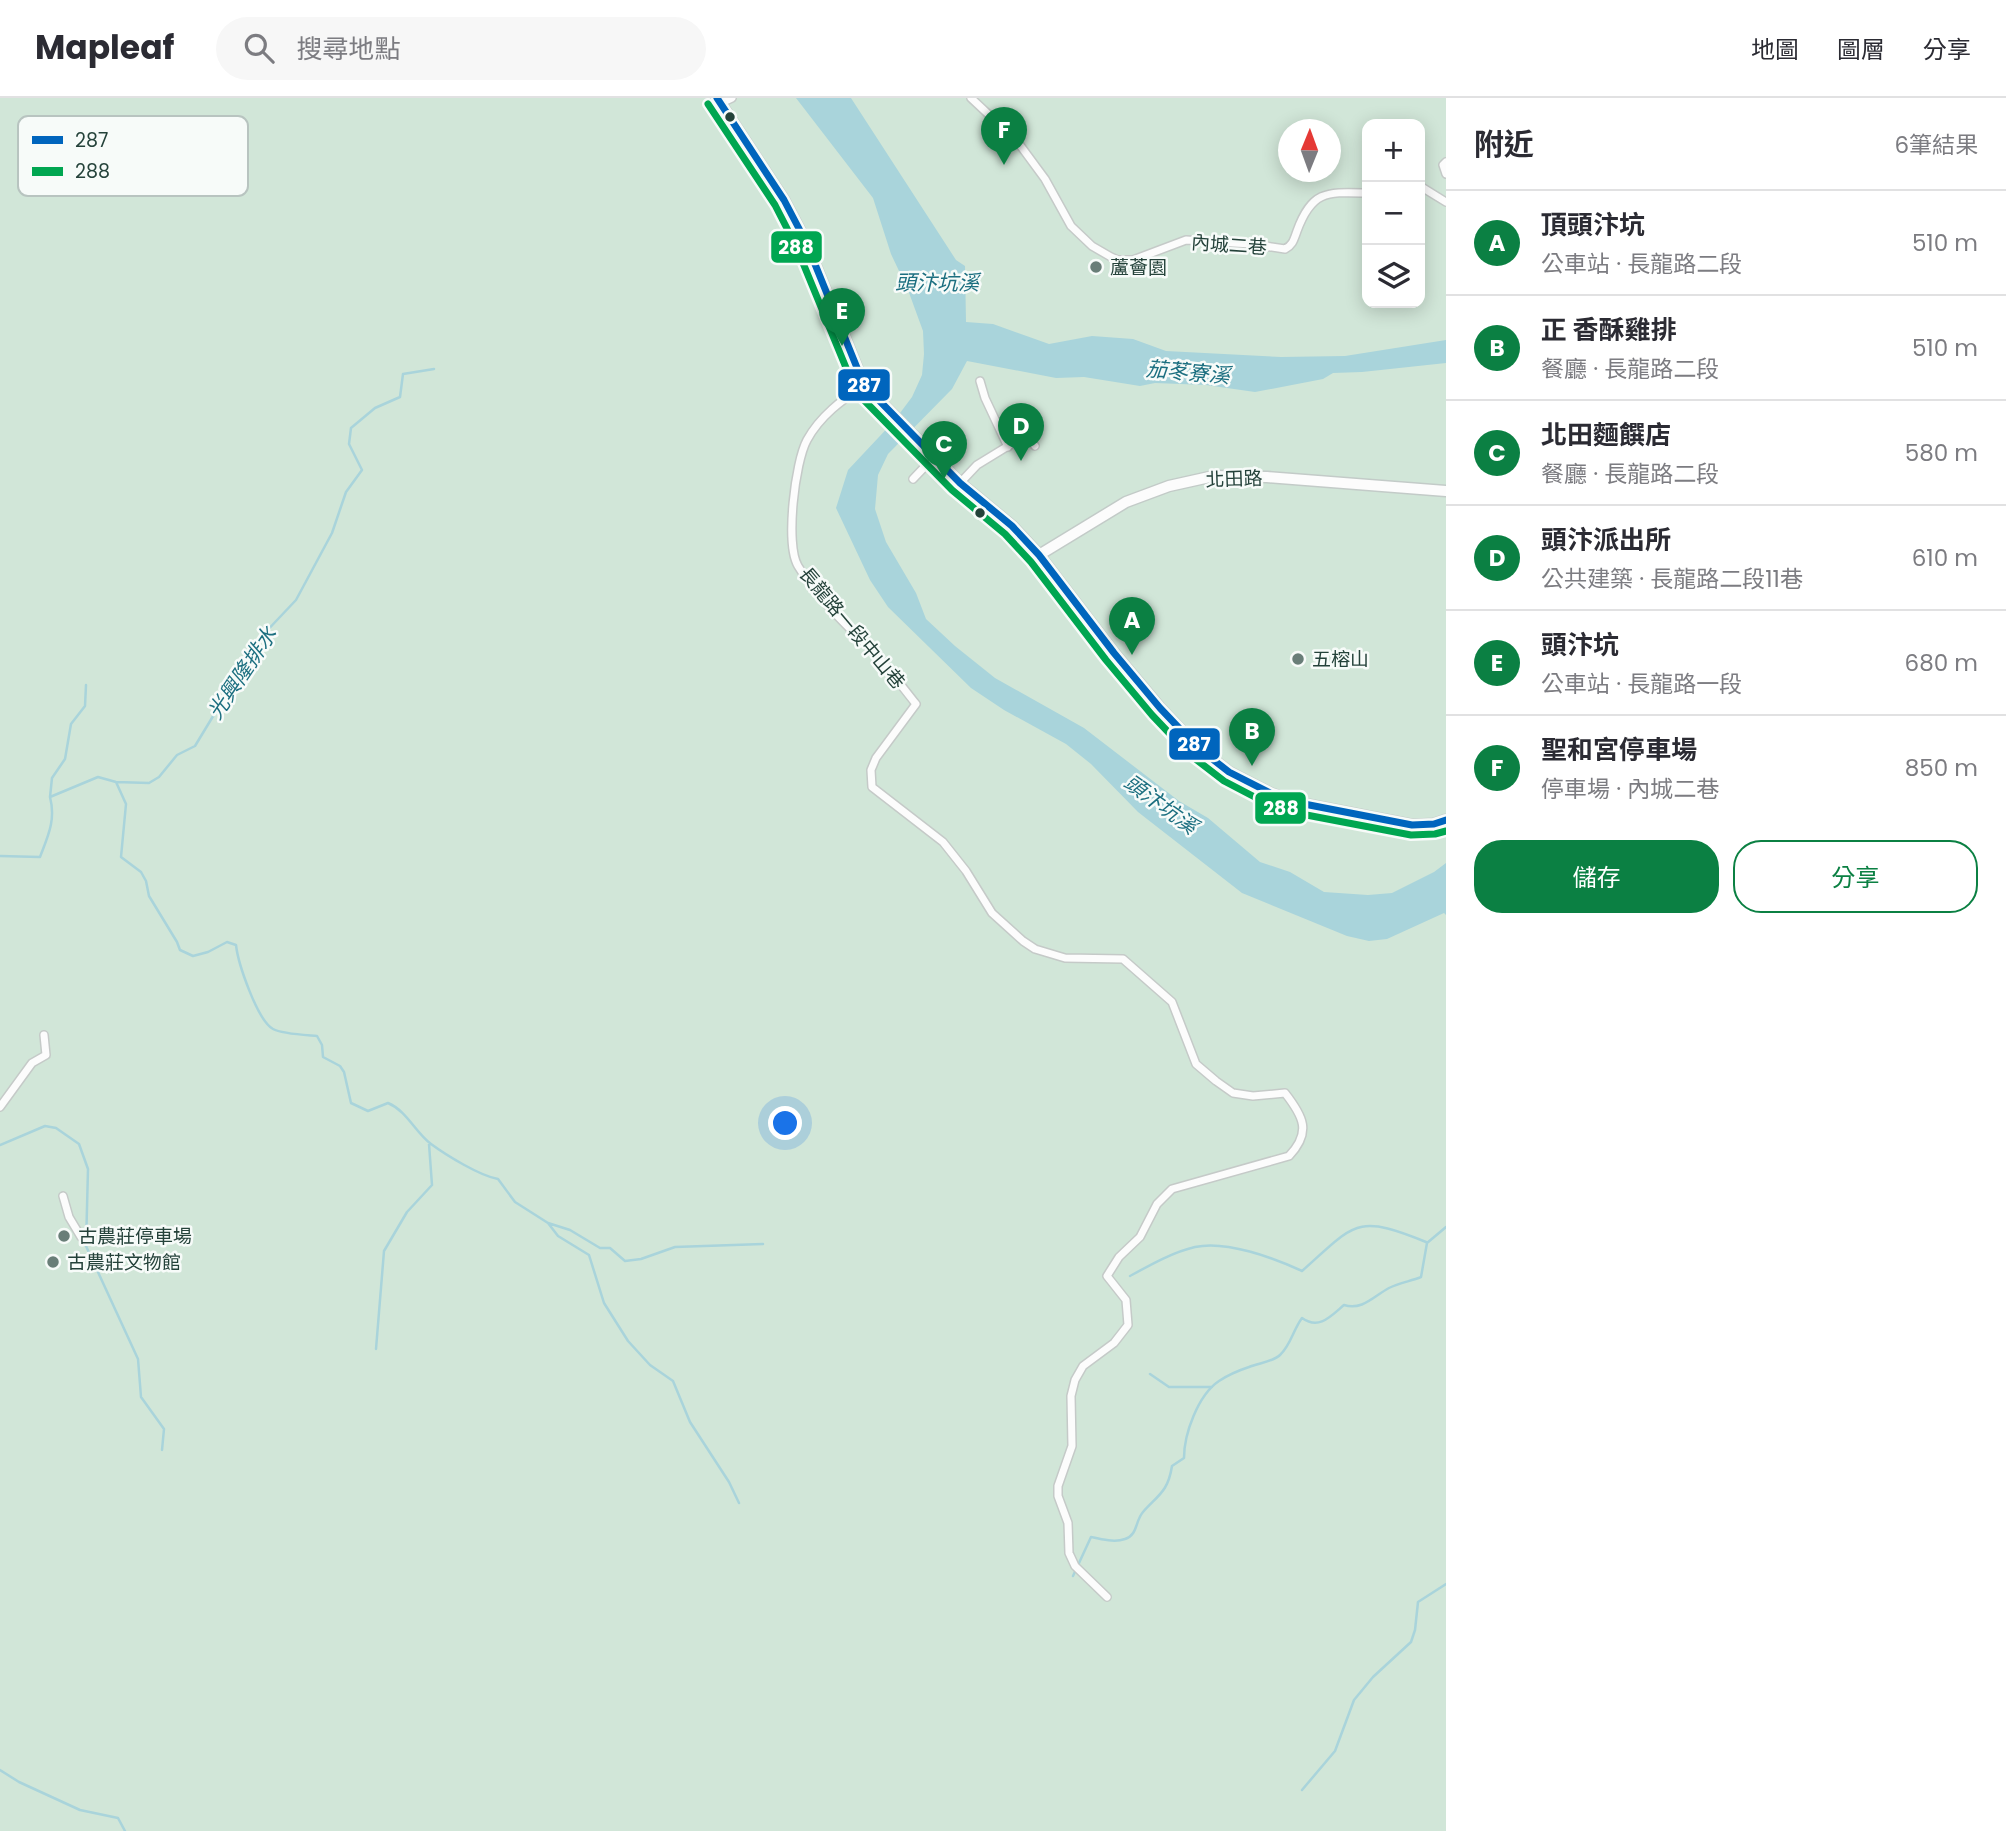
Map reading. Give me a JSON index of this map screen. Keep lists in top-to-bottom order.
{
  "streets": {
    "main road": ["北田路"],
    "street": ["內城二巷", "長龍路一段中山巷"]
  },
  "water": ["頭汴坑溪", "茄苳寮溪", "光興隆排水"],
  "places": [
    "蘆薈園",
    "五榕山",
    "古農莊停車場",
    "古農莊文物館"
  ],
  "lines": ["transit line 287", "transit line 288"],
  "legend": ["287", "288"],
  "north": "top",
  "page": {
    "header": "Mapleaf",
    "search": "搜尋地點",
    "nav": ["地圖", "圖層", "分享"],
    "heading": ["附近", "6筆結果"],
    "pins": [
      "F",
      "E",
      "D",
      "C",
      "A",
      "B"
    ],
    "map_buttons": ["+", "−"],
    "list": [
      {
        "mark": "A",
        "name": "頂頭汴坑",
        "note": "公車站 · 長龍路二段",
        "value": "510 m"
      },
      {
        "mark": "B",
        "name": "正 香酥雞排",
        "note": "餐廳 · 長龍路二段",
        "value": "510 m"
      },
      {
        "mark": "C",
        "name": "北田麵饌店",
        "note": "餐廳 · 長龍路二段",
        "value": "580 m"
      },
      {
        "mark": "D",
        "name": "頭汴派出所",
        "note": "公共建築 · 長龍路二段11巷",
        "value": "610 m"
      },
      {
        "mark": "E",
        "name": "頭汴坑",
        "note": "公車站 · 長龍路一段",
        "value": "680 m"
      },
      {
        "mark": "F",
        "name": "聖和宮停車場",
        "note": "停車場 · 內城二巷",
        "value": "850 m"
      }
    ],
    "buttons": ["儲存", "分享"]
  }
}
